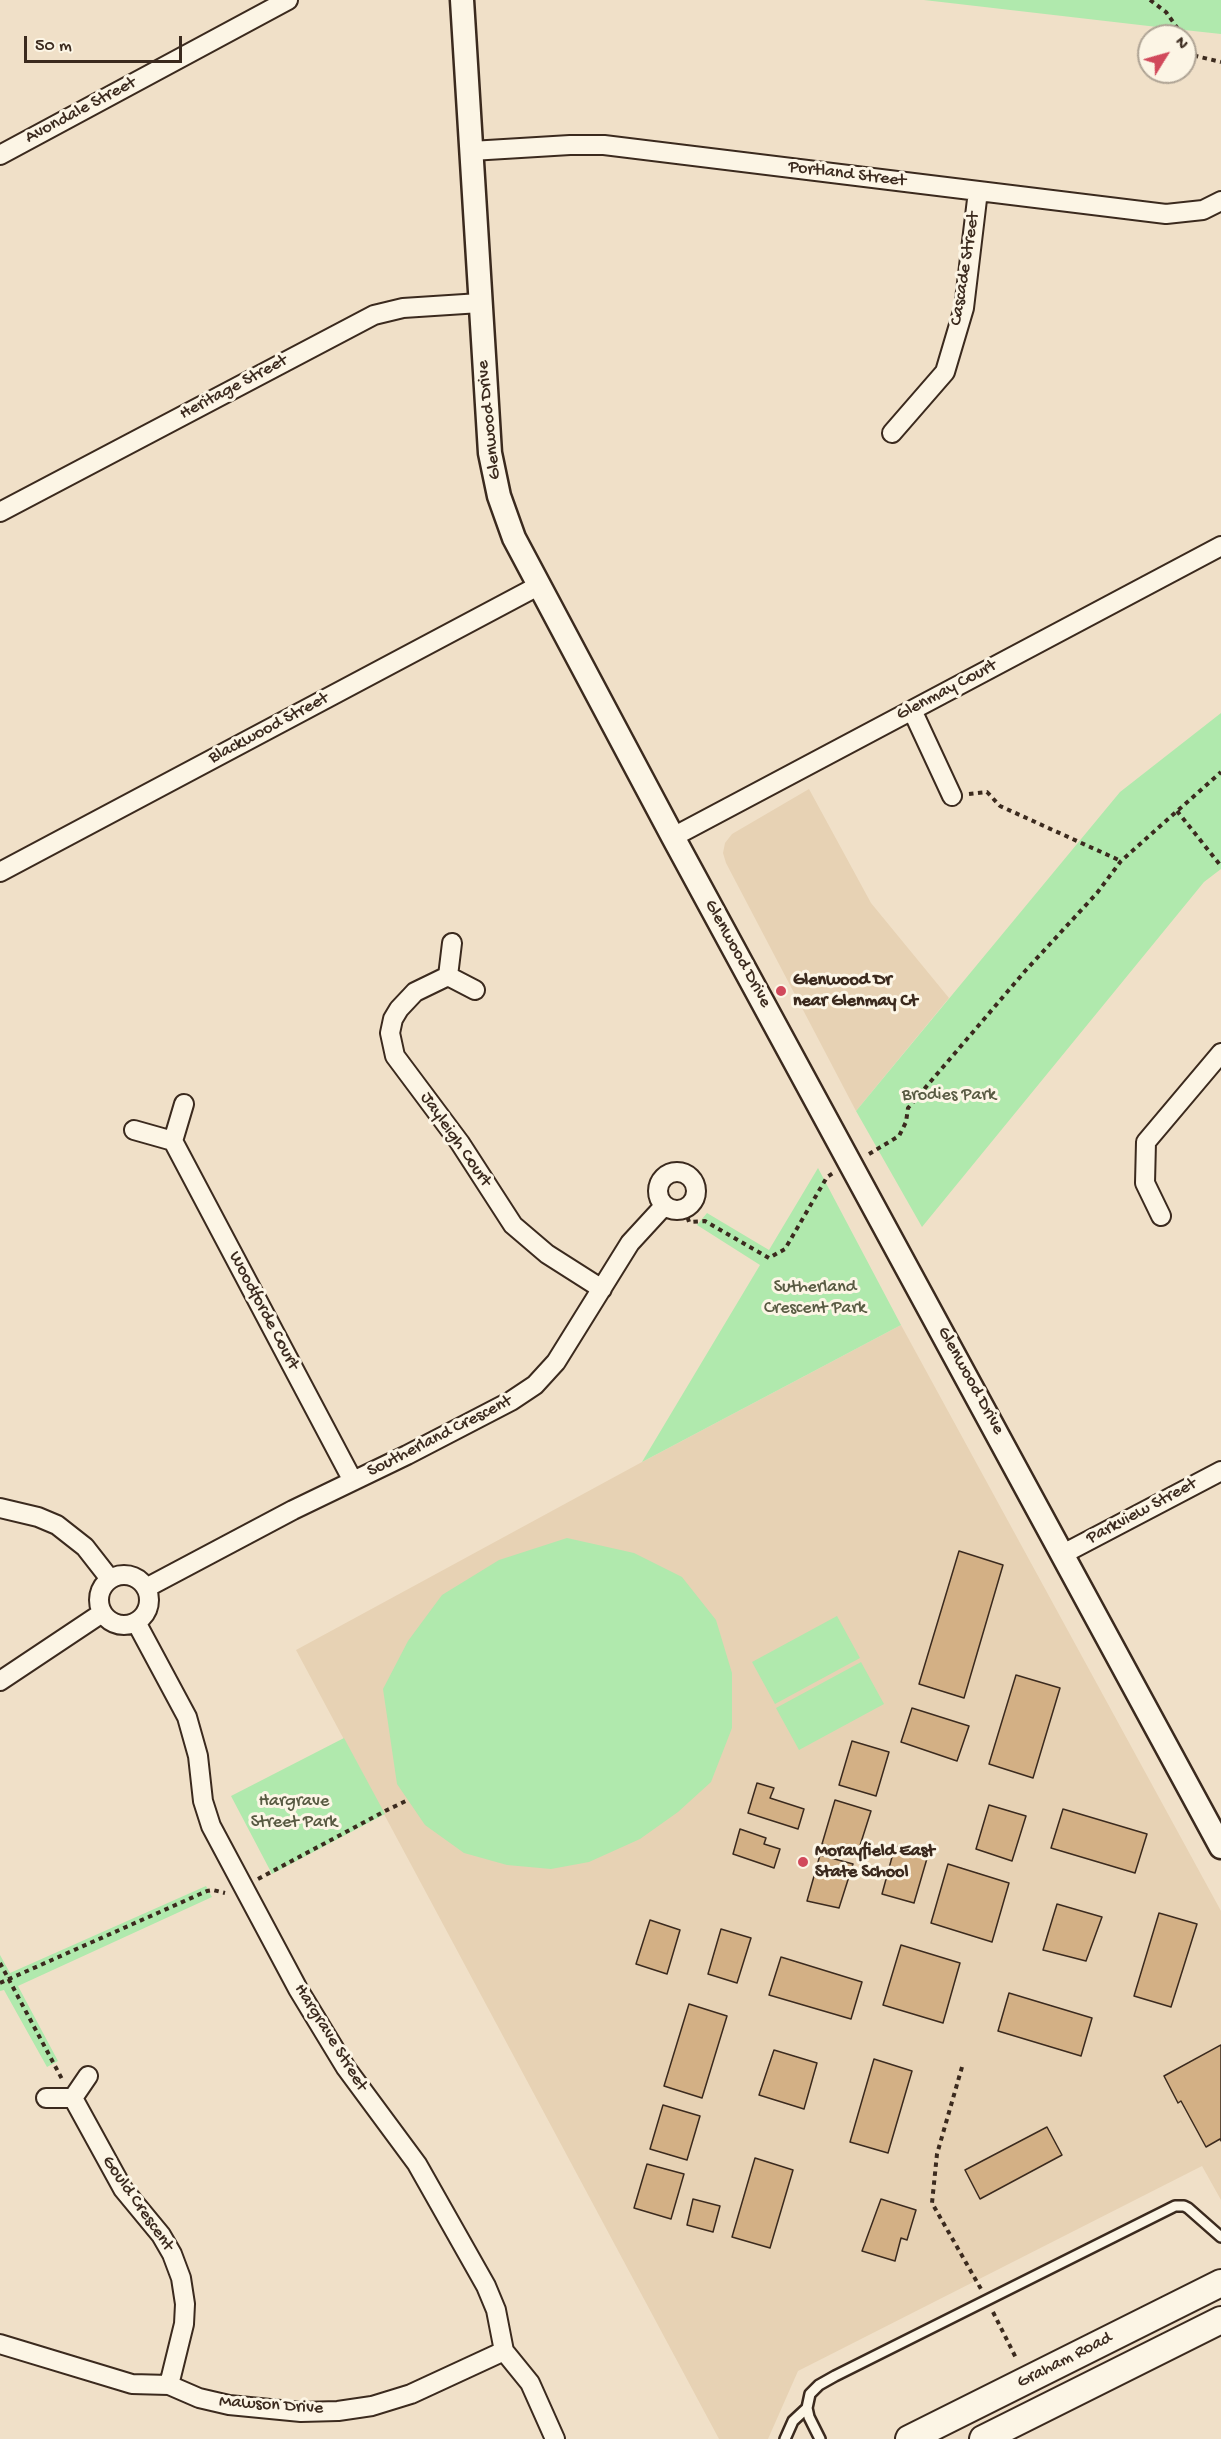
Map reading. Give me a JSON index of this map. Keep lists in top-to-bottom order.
{
  "streets": {
    "main road": ["Graham Road"],
    "street": [
      "Avondale Street",
      "Portland Street",
      "Cascade Street",
      "Heritage Street",
      "Glenwood Drive",
      "Glenmay Court",
      "Blackwood Street",
      "Jayleigh Court",
      "Woodforde Court",
      "Southerland Crescent",
      "Parkview Street",
      "Hargrave Street",
      "Gould Crescent",
      "Mawson Drive"
    ]
  },
  "crossings": [
    ["Portland Street", "Cascade Street"],
    ["Portland Street", "Glenwood Drive"],
    ["Heritage Street", "Glenwood Drive"],
    ["Glenwood Drive", "Glenmay Court"],
    ["Glenwood Drive", "Blackwood Street"],
    ["Glenwood Drive", "Parkview Street"],
    ["Jayleigh Court", "Southerland Crescent"],
    ["Woodforde Court", "Southerland Crescent"],
    ["Southerland Crescent", "Hargrave Street"],
    ["Hargrave Street", "Mawson Drive"],
    ["Gould Crescent", "Mawson Drive"]
  ],
  "parks": ["Brodies Park", "Sutherland Crescent Park", "Hargrave Street Park"],
  "places": ["Glenwood Dr near Glenmay Ct", "Morayfield East State School"],
  "scale_bar": "50 m",
  "north": "top right"
}
